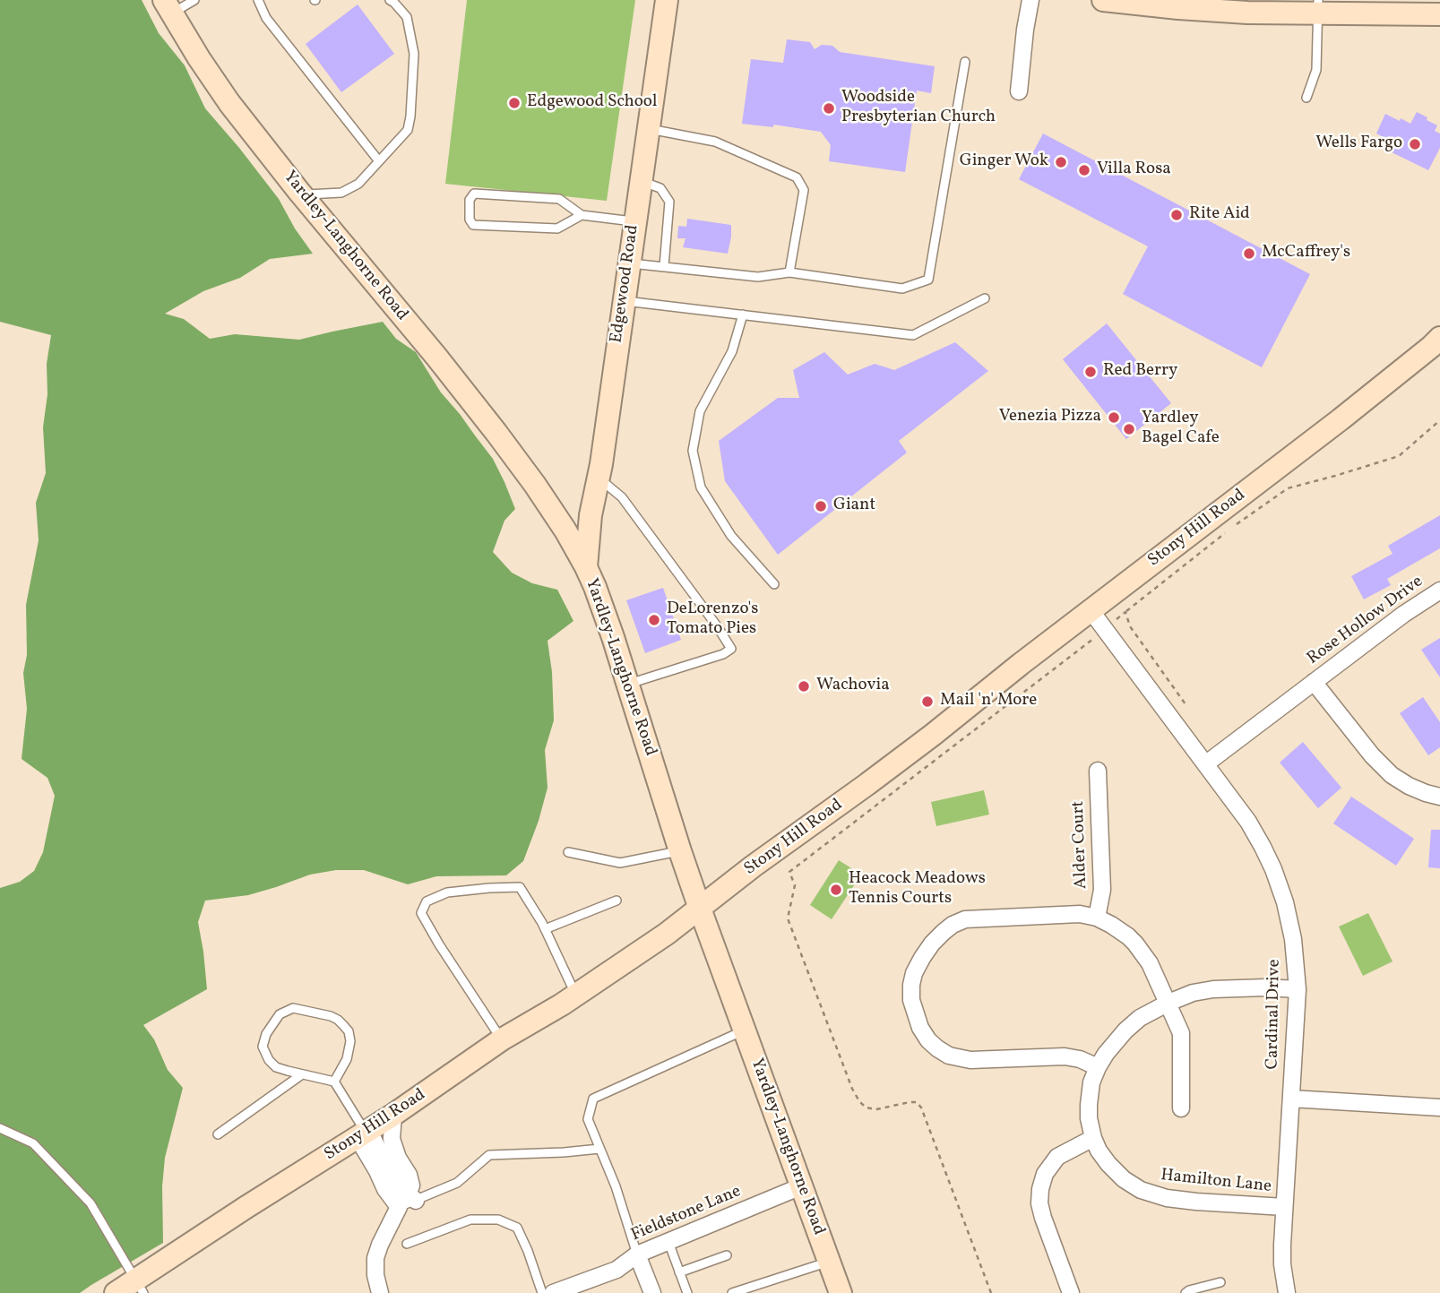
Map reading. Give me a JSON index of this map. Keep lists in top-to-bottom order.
{
  "streets": {
    "street": [
      "Yardley-Langhorne Road",
      "Edgewood Road",
      "Stony Hill Road",
      "Rose Hollow Drive",
      "Alder Court",
      "Cardinal Drive",
      "Hamilton Lane",
      "Fieldstone Lane"
    ]
  },
  "crossings": [
    ["Yardley-Langhorne Road", "Edgewood Road"],
    ["Yardley-Langhorne Road", "Stony Hill Road"],
    ["Yardley-Langhorne Road", "Fieldstone Lane"],
    ["Stony Hill Road", "Cardinal Drive"],
    ["Rose Hollow Drive", "Cardinal Drive"],
    ["Cardinal Drive", "Hamilton Lane"]
  ],
  "places": [
    "Edgewood School",
    "Woodside Presbyterian Church",
    "Wells Fargo",
    "Ginger Wok",
    "Villa Rosa",
    "Rite Aid",
    "McCaffrey's",
    "Red Berry",
    "Venezia Pizza",
    "Yardley Bagel Cafe",
    "Giant",
    "DeLorenzo's Tomato Pies",
    "Wachovia",
    "Mail 'n' More",
    "Heacock Meadows Tennis Courts"
  ]
}
